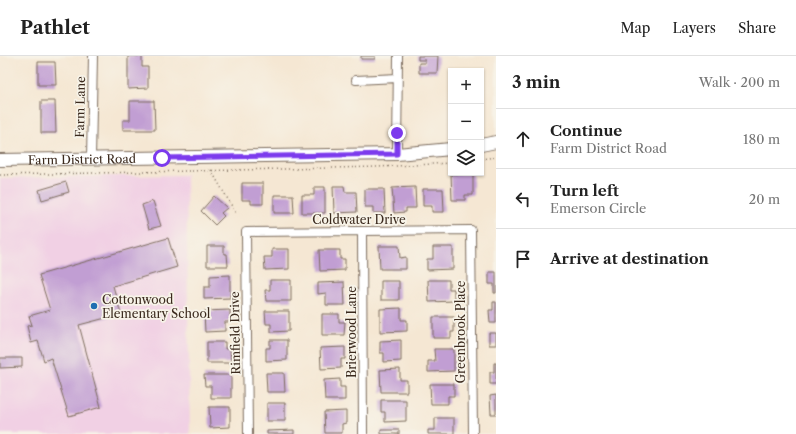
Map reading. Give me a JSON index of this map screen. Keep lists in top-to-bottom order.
{
  "streets": {
    "street": [
      "Farm Lane",
      "Farm District Road",
      "Coldwater Drive",
      "Brierwood Lane",
      "Greenbrook Place",
      "Rimfield Drive"
    ]
  },
  "crossings": [
    ["Farm Lane", "Farm District Road"],
    ["Coldwater Drive", "Brierwood Lane"],
    ["Coldwater Drive", "Greenbrook Place"],
    ["Coldwater Drive", "Rimfield Drive"]
  ],
  "places": ["Cottonwood Elementary School"],
  "page": {
    "header": "Pathlet",
    "nav": ["Map", "Layers", "Share"],
    "heading": ["3 min", "Walk · 200 m"],
    "map_buttons": ["+", "−"],
    "list": [
      ["Continue", "Farm District Road", "180 m"],
      ["Turn left", "Emerson Circle", "20 m"],
      "Arrive at destination"
    ]
  }
}
